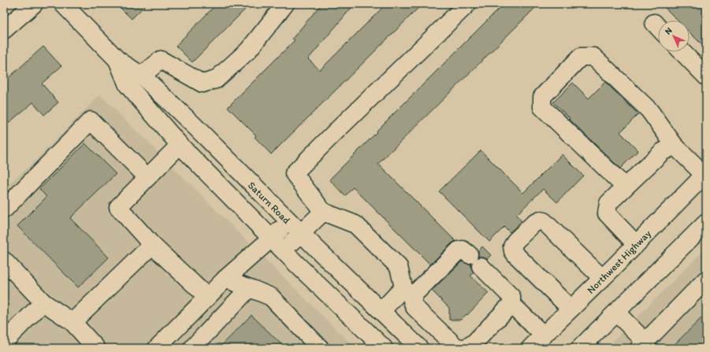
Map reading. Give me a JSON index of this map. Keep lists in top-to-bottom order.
{
  "streets": {
    "street": ["Saturn Road", "Northwest Highway"]
  },
  "north": "top left"
}
